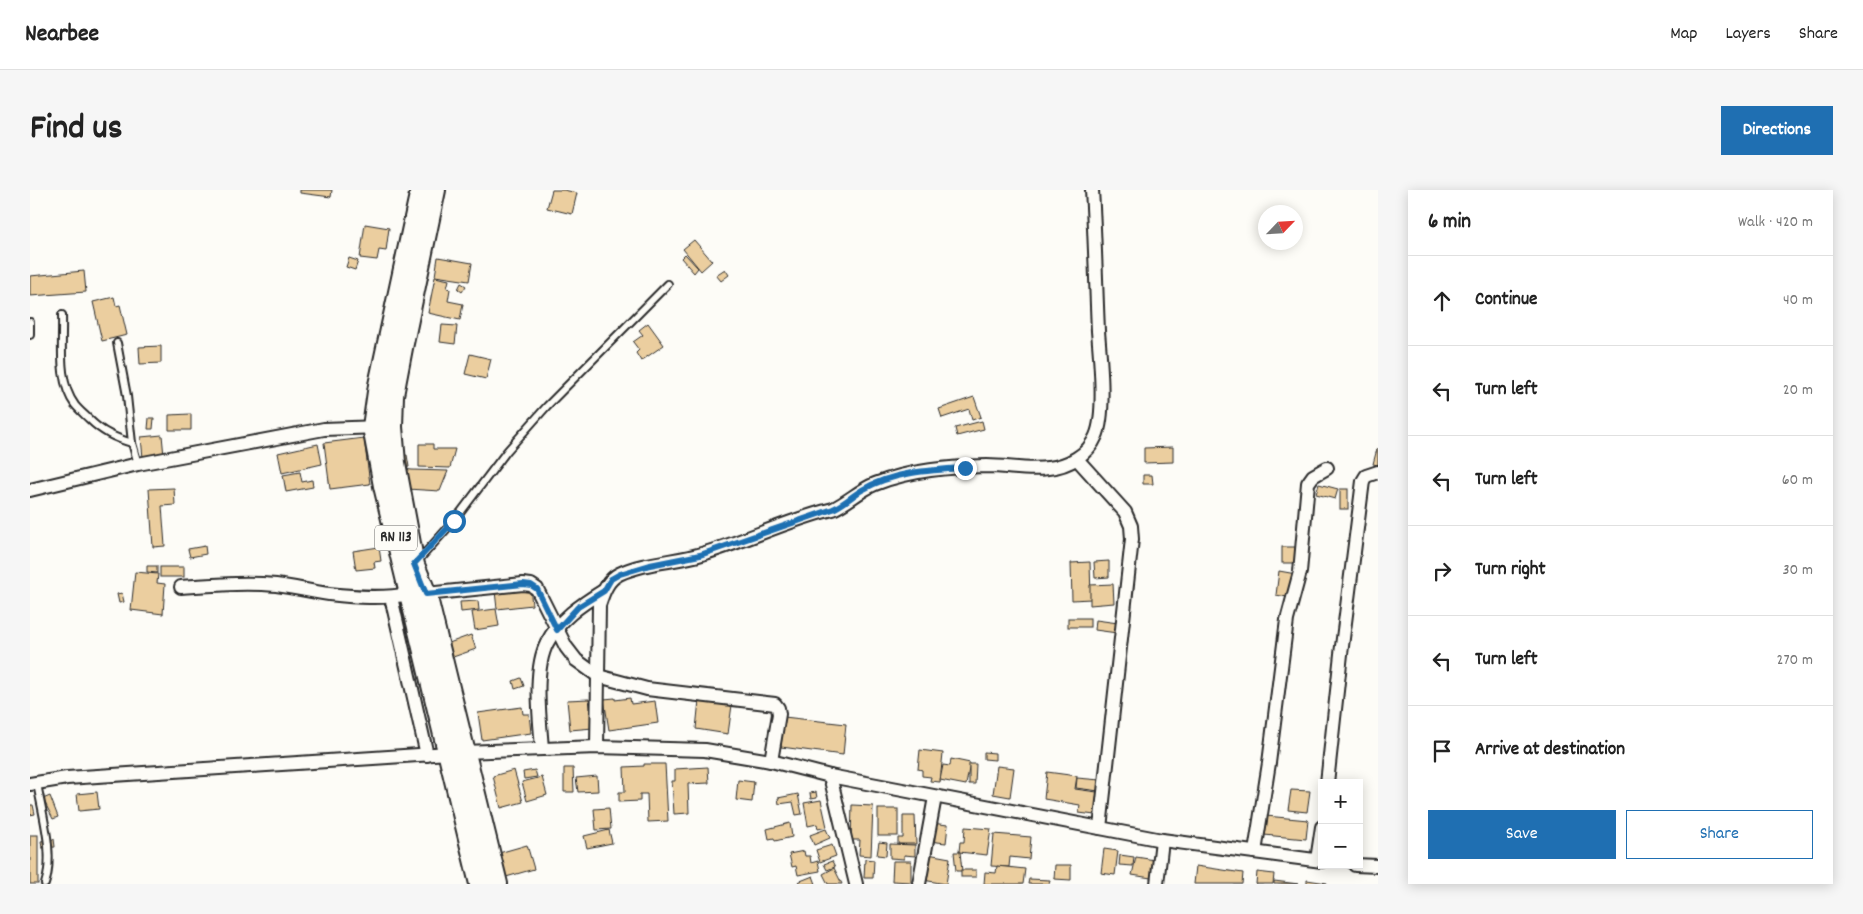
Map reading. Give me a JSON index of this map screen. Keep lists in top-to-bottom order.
{
  "streets": {
    "main road": ["RN 113"]
  },
  "north": "top right",
  "page": {
    "header": "Nearbee",
    "nav": ["Map", "Layers", "Share"],
    "title": "Find us",
    "buttons": [
      "Directions",
      ["Save", "Share"]
    ],
    "heading": ["6 min", "Walk · 420 m"],
    "list": [
      ["Continue", "40 m"],
      ["Turn left", "20 m"],
      ["Turn left", "60 m"],
      ["Turn right", "30 m"],
      ["Turn left", "270 m"],
      "Arrive at destination"
    ],
    "map_buttons": ["+", "−"]
  }
}
